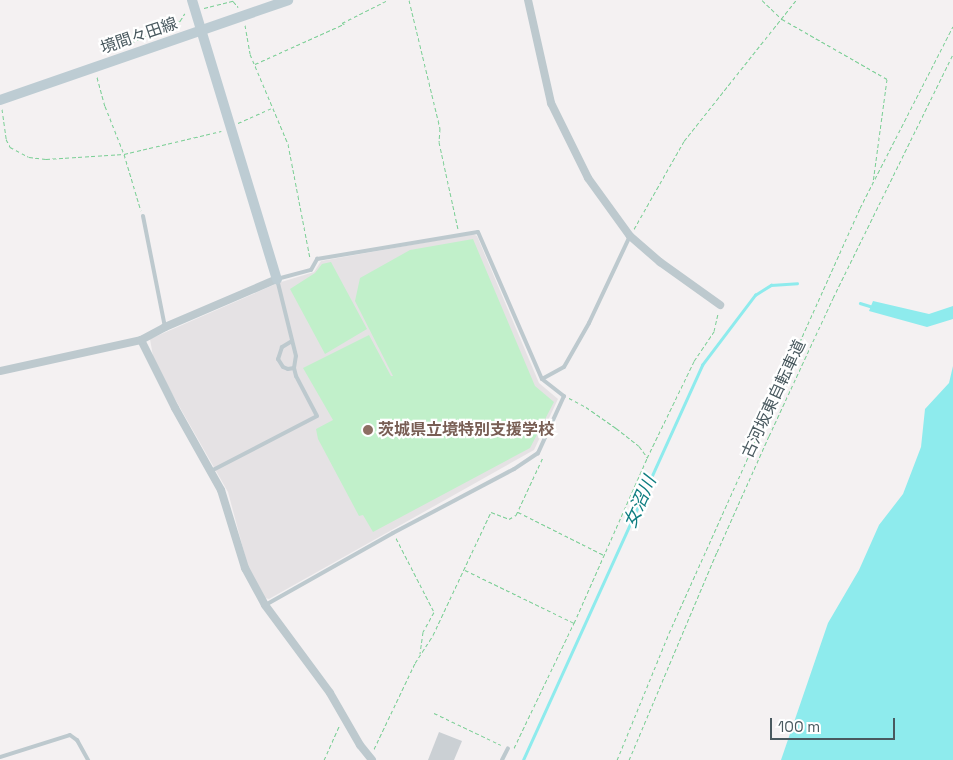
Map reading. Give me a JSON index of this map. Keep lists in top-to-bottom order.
{
  "streets": {
    "main road": ["境間々田線"],
    "path": ["古河坂東自転車道"]
  },
  "water": ["女沼川"],
  "places": ["茨城県立境特別支援学校"],
  "scale_bar": "100 m"
}
